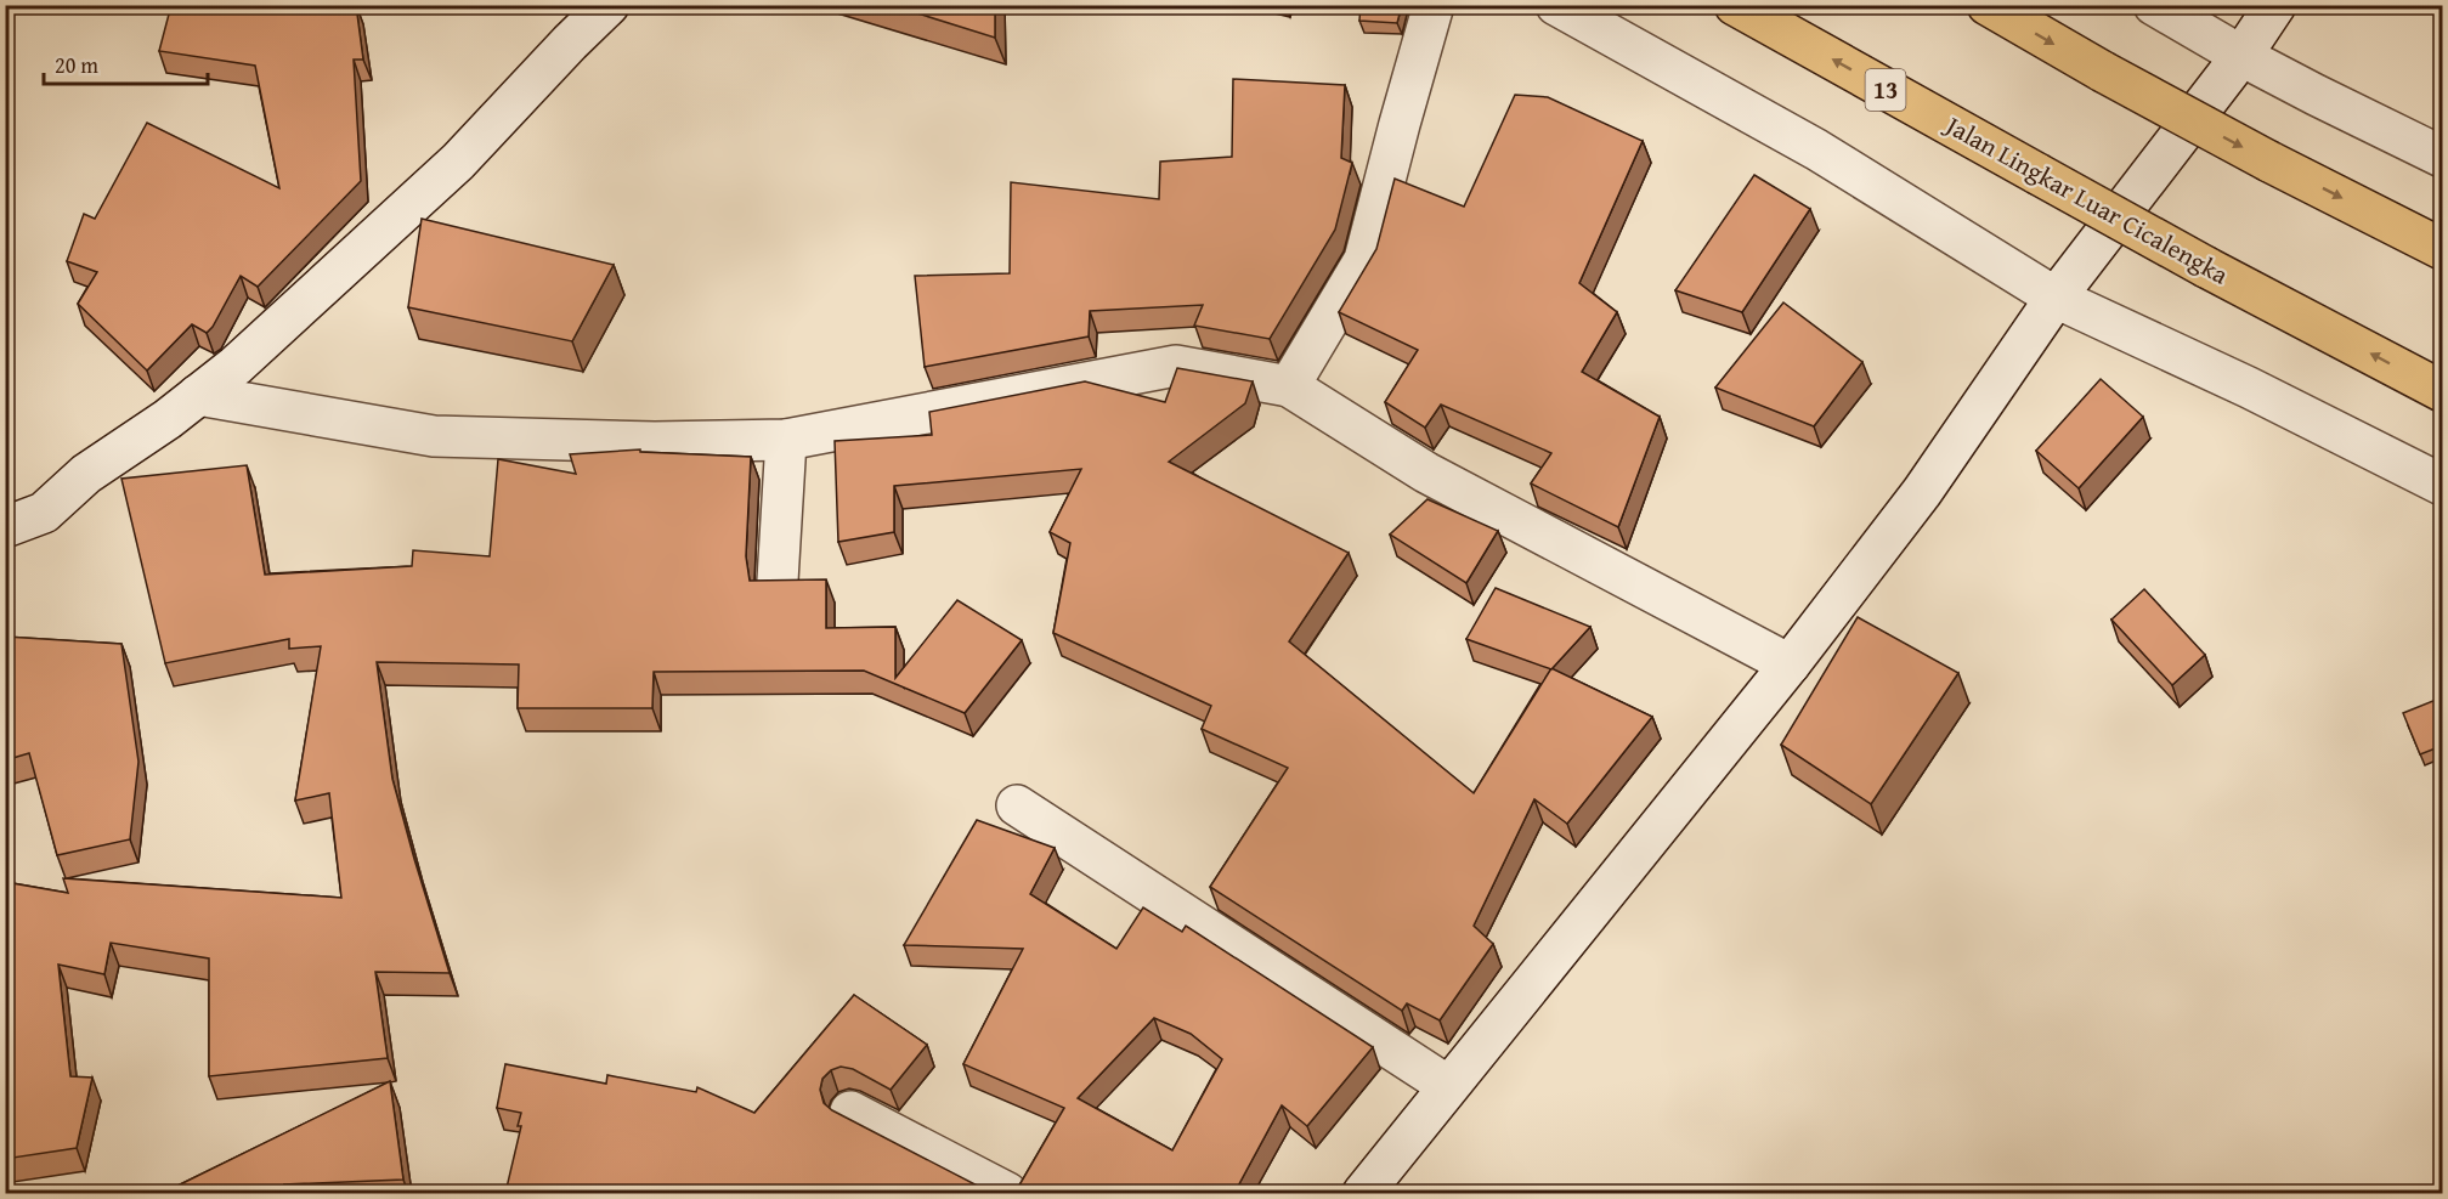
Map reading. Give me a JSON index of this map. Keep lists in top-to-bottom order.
{
  "streets": {
    "highway": ["13", "Jalan Lingkar Luar Cicalengka"]
  },
  "scale_bar": "20 m"
}
